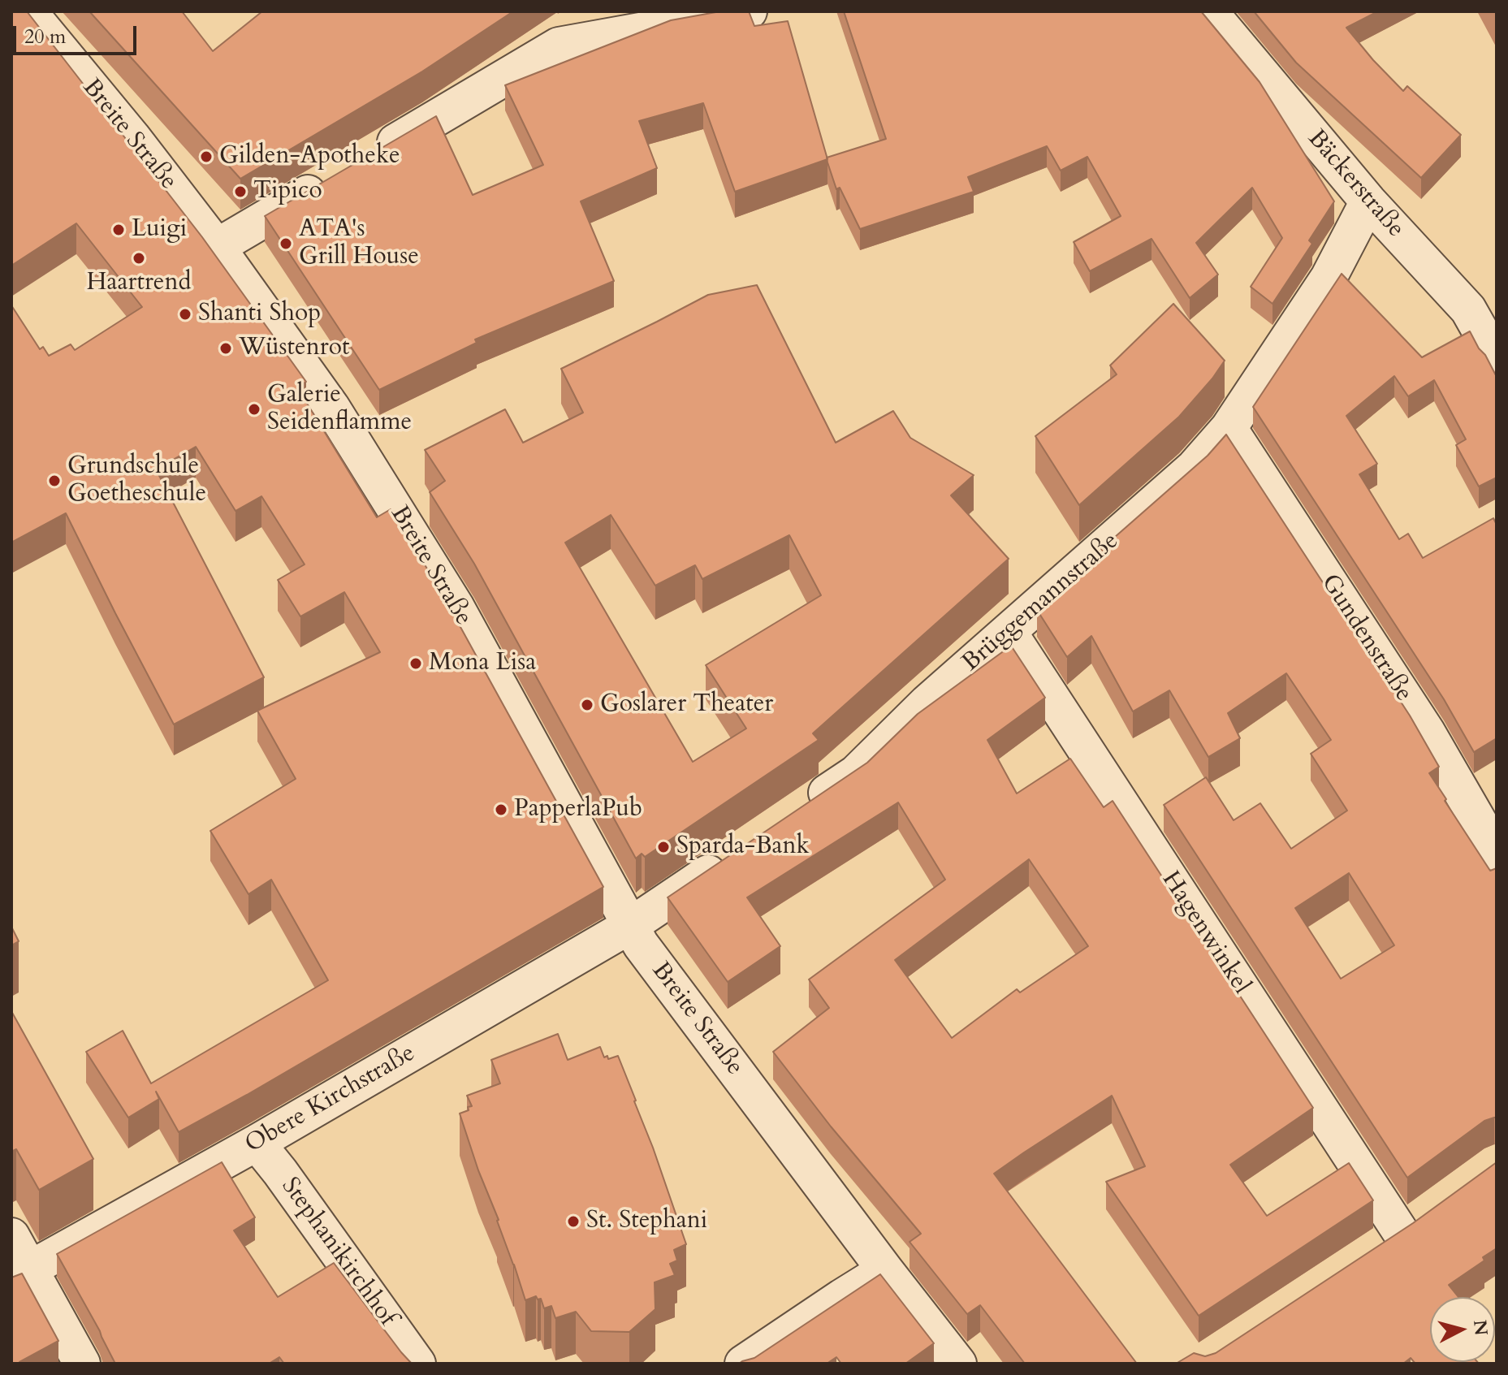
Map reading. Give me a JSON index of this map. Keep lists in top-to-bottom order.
{
  "streets": {
    "street": [
      "Breite Straße",
      "Bäckerstraße",
      "Brüggemannstraße",
      "Gundenstraße",
      "Hagenwinkel",
      "Obere Kirchstraße",
      "Stephanikirchhof"
    ]
  },
  "crossings": [
    ["Breite Straße", "Obere Kirchstraße"],
    ["Bäckerstraße", "Brüggemannstraße"],
    ["Brüggemannstraße", "Gundenstraße"],
    ["Brüggemannstraße", "Hagenwinkel"],
    ["Obere Kirchstraße", "Stephanikirchhof"]
  ],
  "places": [
    "Gilden-Apotheke",
    "Tipico",
    "Luigi",
    "ATA's Grill House",
    "Haartrend",
    "Shanti Shop",
    "Wüstenrot",
    "Galerie Seidenflamme",
    "Grundschule Goetheschule",
    "Mona Lisa",
    "Goslarer Theater",
    "PapperlaPub",
    "Sparda-Bank",
    "St. Stephani"
  ],
  "scale_bar": "20 m",
  "north": "right"
}
